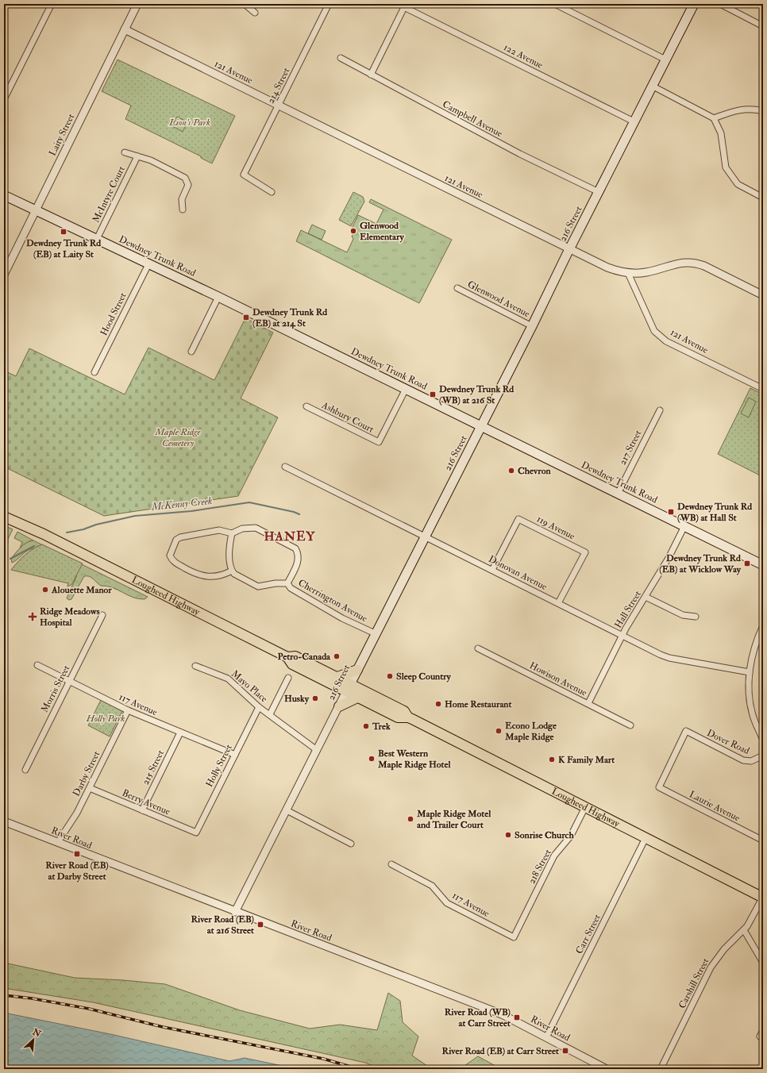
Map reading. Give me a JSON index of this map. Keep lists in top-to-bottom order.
{
  "streets": {
    "highway": ["Lougheed Highway"],
    "main road": ["216 Street", "Dewdney Trunk Road"],
    "street": [
      "122 Avenue",
      "121 Avenue",
      "214 Street",
      "Campbell Avenue",
      "Laity Street",
      "McIntyre Court",
      "Glenwood Avenue",
      "Hood Street",
      "Ashbury Court",
      "217 Street",
      "119 Avenue",
      "Donovan Avenue",
      "Cherrington Avenue",
      "Hall Street",
      "Howison Avenue",
      "Mayo Place",
      "Morris Street",
      "117 Avenue",
      "Dover Road",
      "Holly Street",
      "215 Street",
      "Darby Street",
      "Berry Avenue",
      "Laurie Avenue",
      "River Road",
      "218 Street",
      "Carr Street",
      "Carshill Street"
    ]
  },
  "crossings": [
    ["122 Avenue", "216 Street"],
    ["121 Avenue", "214 Street"],
    ["121 Avenue", "Laity Street"],
    ["121 Avenue", "216 Street"],
    ["Campbell Avenue", "216 Street"],
    ["Laity Street", "Dewdney Trunk Road"],
    ["McIntyre Court", "Dewdney Trunk Road"],
    ["216 Street", "Dewdney Trunk Road"],
    ["216 Street", "Glenwood Avenue"],
    ["216 Street", "Donovan Avenue"],
    ["216 Street", "Lougheed Highway"],
    ["216 Street", "Cherrington Avenue"],
    ["216 Street", "River Road"],
    ["Dewdney Trunk Road", "Hood Street"],
    ["Dewdney Trunk Road", "Ashbury Court"],
    ["Dewdney Trunk Road", "217 Street"],
    ["Dewdney Trunk Road", "Hall Street"],
    ["119 Avenue", "Donovan Avenue"],
    ["Donovan Avenue", "Hall Street"],
    ["Lougheed Highway", "218 Street"],
    ["Lougheed Highway", "Carr Street"],
    ["Lougheed Highway", "Carshill Street"],
    ["Hall Street", "Howison Avenue"],
    ["Mayo Place", "Holly Street"],
    ["Morris Street", "117 Avenue"],
    ["117 Avenue", "Holly Street"],
    ["117 Avenue", "215 Street"],
    ["117 Avenue", "Darby Street"],
    ["117 Avenue", "218 Street"],
    ["Dover Road", "Laurie Avenue"],
    ["Holly Street", "Berry Avenue"],
    ["215 Street", "Berry Avenue"],
    ["Darby Street", "Berry Avenue"],
    ["Darby Street", "River Road"],
    ["River Road", "Carr Street"]
  ],
  "districts": ["HANEY"],
  "water": ["McKenny Creek"],
  "parks": ["Lion's Park", "Maple Ridge Cemetery", "Holly Park"],
  "places": {
    "other": [
      "Glenwood Elementary",
      "Chevron",
      "Alouette Manor",
      "Petro-Canada",
      "Sleep Country",
      "Husky",
      "Home Restaurant",
      "Trek",
      "Econo Lodge Maple Ridge",
      "Best Western Maple Ridge Hotel",
      "K Family Mart",
      "Maple Ridge Motel and Trailer Court",
      "Sonrise Church"
    ],
    "transit": [
      "Dewdney Trunk Rd (EB) at Laity St",
      "Dewdney Trunk Rd (EB) at 214 St",
      "Dewdney Trunk Rd (WB) at 216 St",
      "Dewdney Trunk Rd (WB) at Hall St",
      "Dewdney Trunk Rd (EB) at Wicklow Way",
      "River Road (EB) at Darby Street",
      "River Road (EB) at 216 Street",
      "River Road (WB) at Carr Street",
      "River Road (EB) at Carr Street"
    ],
    "health": ["Ridge Meadows Hospital"]
  },
  "north": "top right"
}
